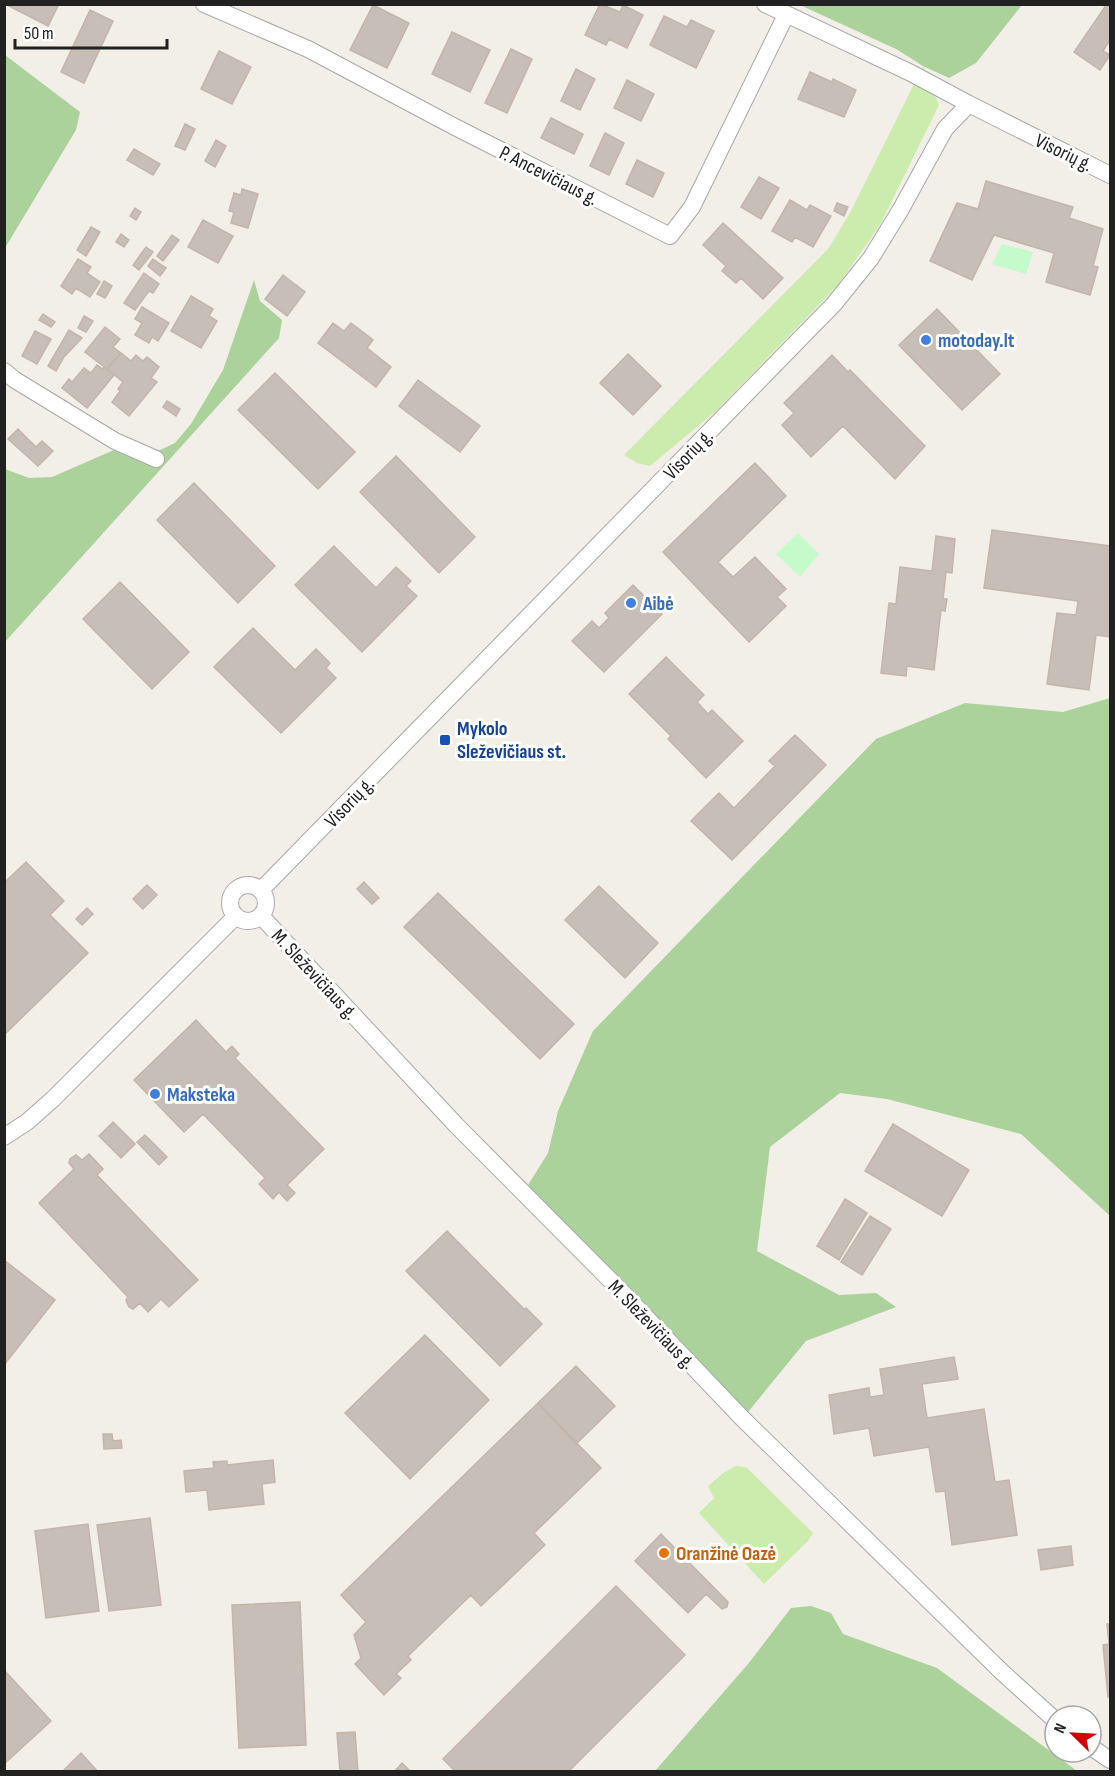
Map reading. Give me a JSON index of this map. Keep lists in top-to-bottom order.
{
  "streets": {
    "street": ["Visorių g.", "P. Ancevičiaus g.", "M. Sleževičiaus g."]
  },
  "crossings": [
    ["Visorių g.", "M. Sleževičiaus g."]
  ],
  "places": {
    "other": [
      "motoday.lt",
      "Aibė",
      "Maksteka",
      "Oranžinė Oazė"
    ],
    "transit": ["Mykolo Sleževičiaus st."]
  },
  "scale_bar": "50 m",
  "north": "top left"
}
